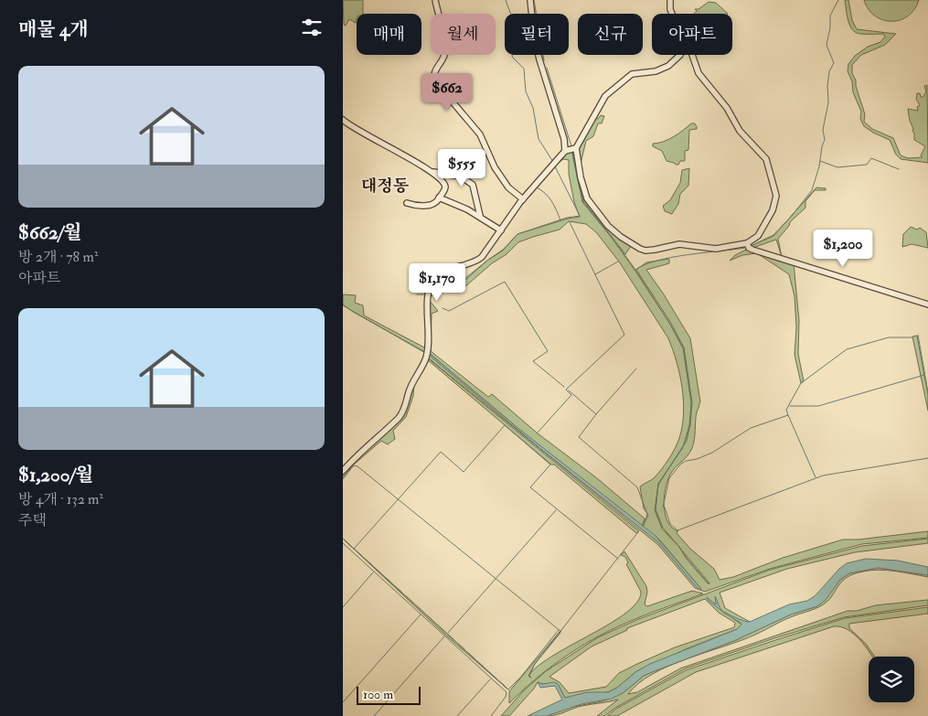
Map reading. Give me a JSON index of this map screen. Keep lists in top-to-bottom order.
{
  "districts": ["대정동"],
  "scale_bar": "100 m",
  "page": {
    "heading": "매물 4개",
    "chip": [
      "매매",
      "월세",
      "필터",
      "신규",
      "아파트"
    ],
    "list": [
      {
        "name": "$662/월",
        "note": "방 2개 · 78 m² · 아파트"
      },
      {
        "name": "$1,200/월",
        "note": "방 4개 · 132 m² · 주택"
      }
    ],
    "price": [
      "$662",
      "$555",
      "$1,200",
      "$1,170"
    ],
    "scale": "100 m"
  }
}
